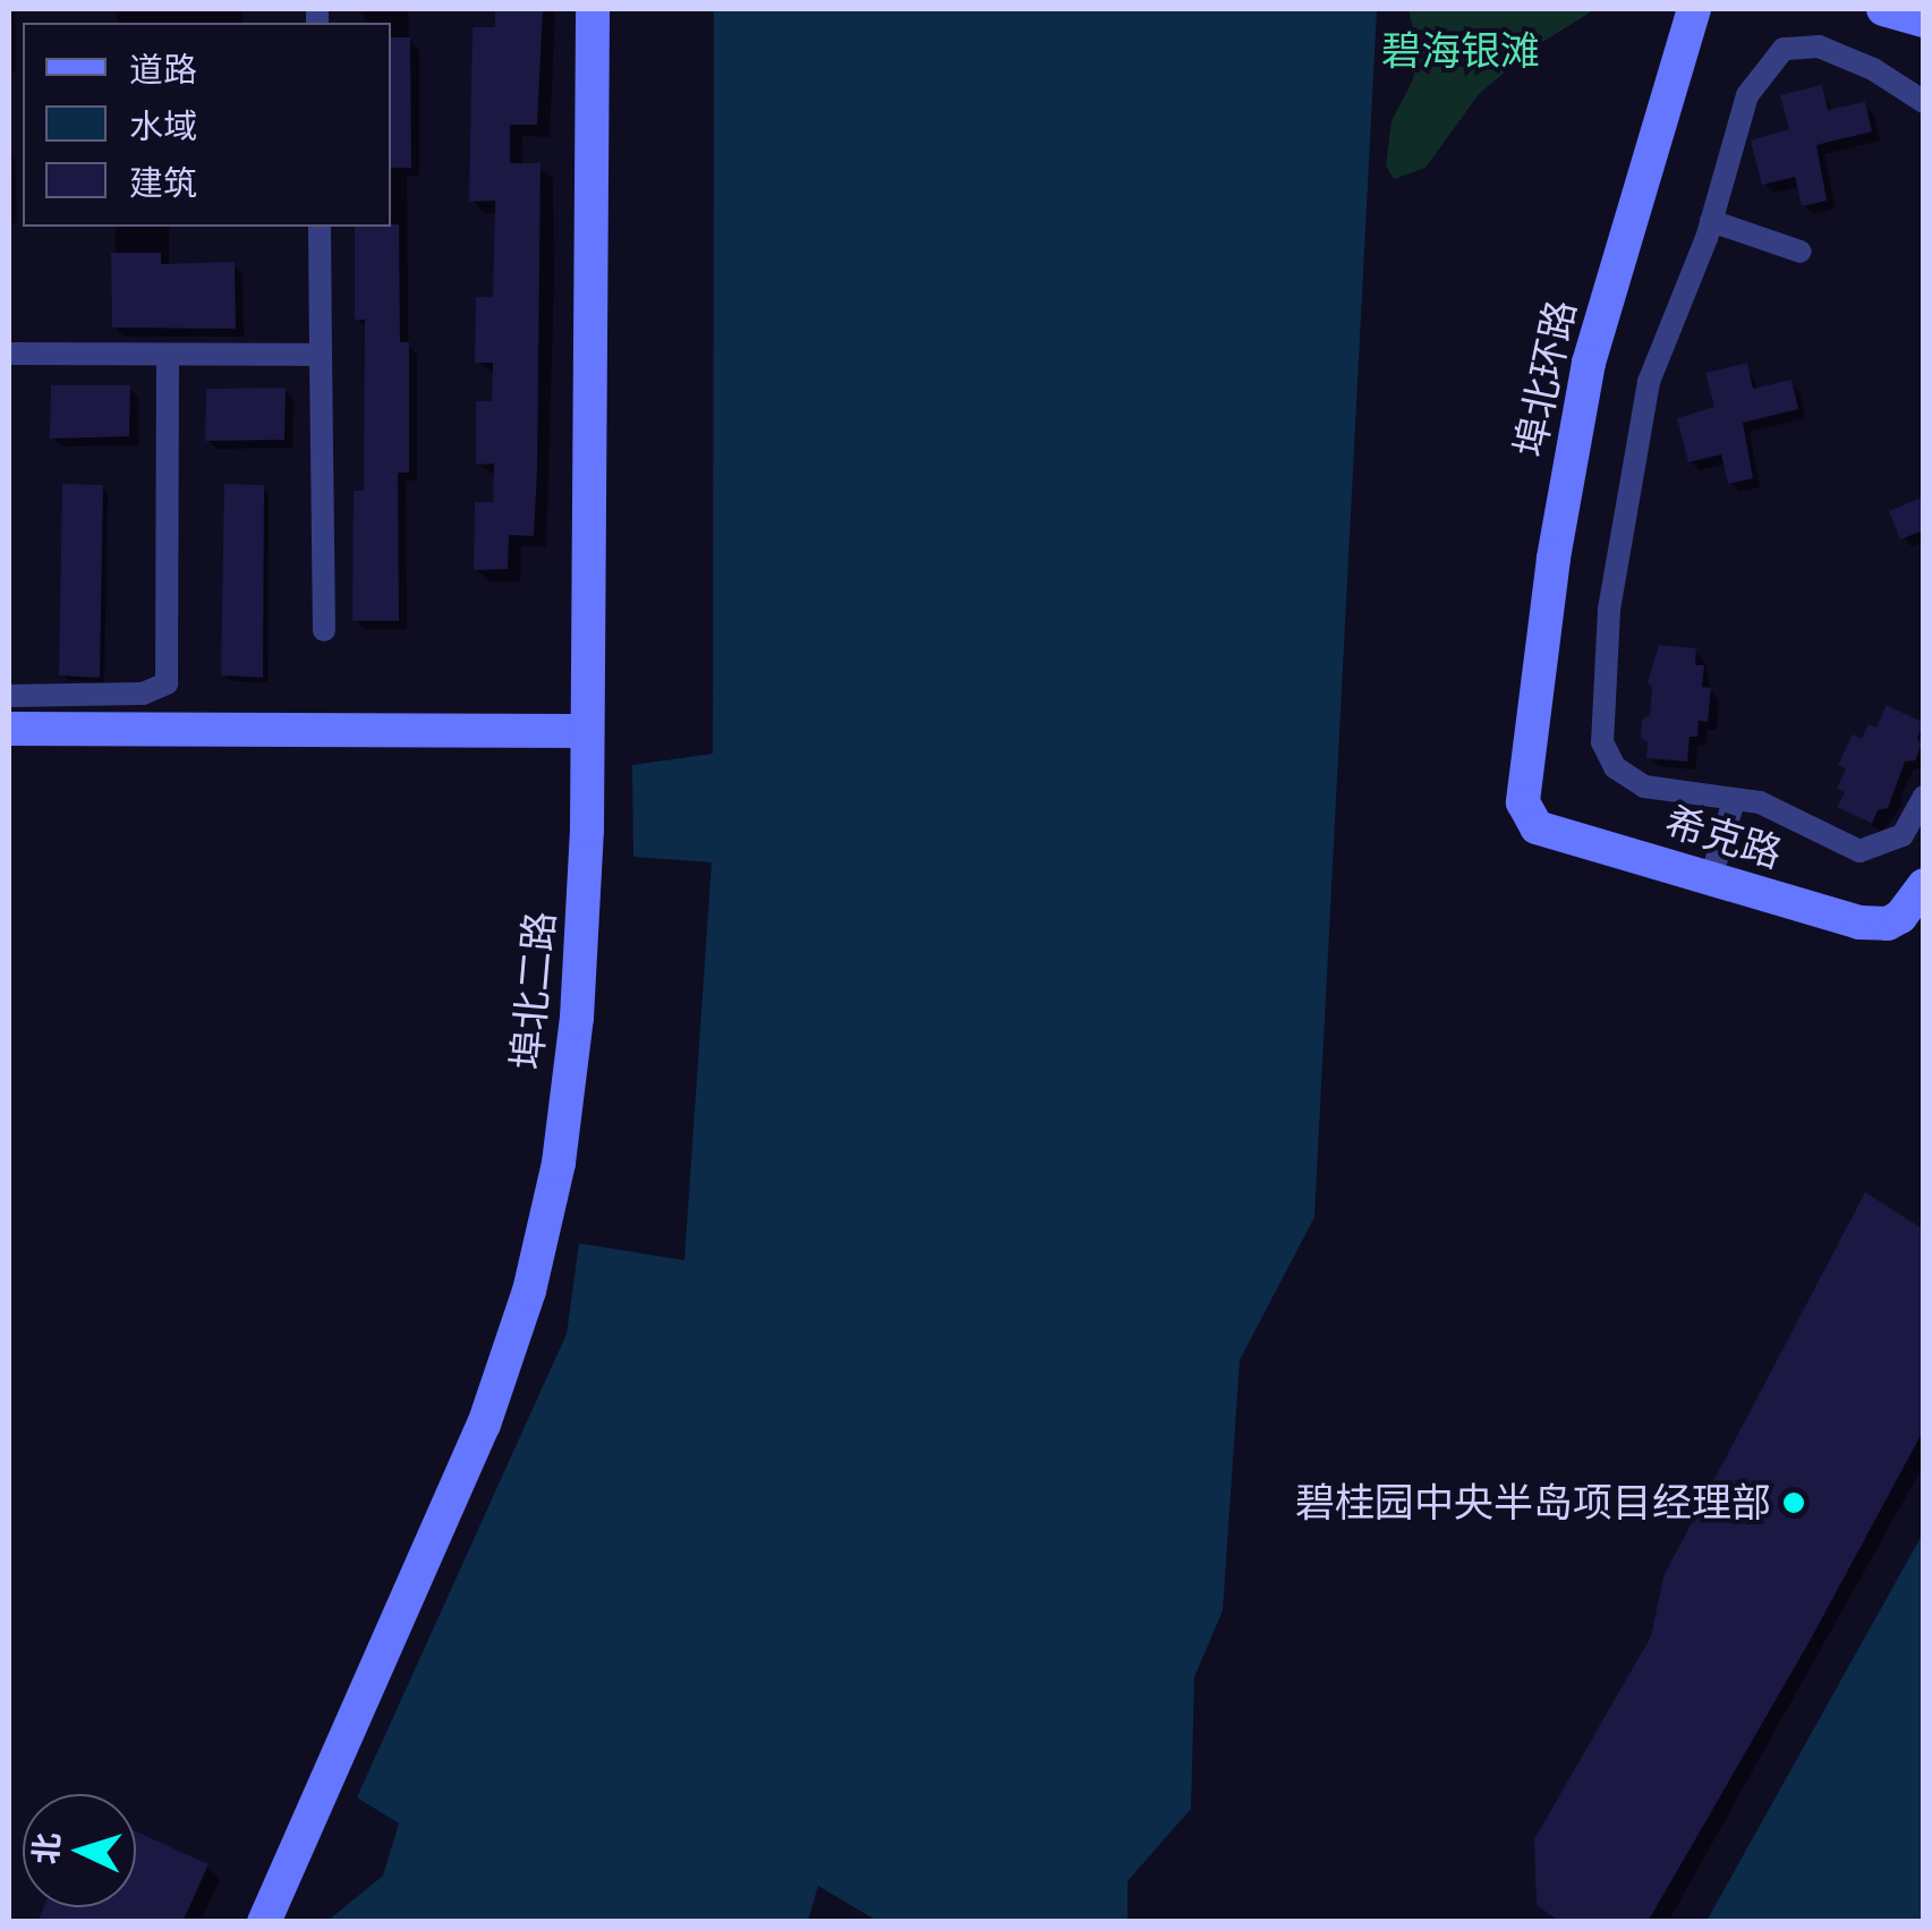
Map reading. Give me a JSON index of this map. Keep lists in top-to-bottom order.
{
  "streets": {
    "street": ["埠北环路", "希克路", "埠北二路"]
  },
  "crossings": [
    ["埠北环路", "希克路"]
  ],
  "parks": ["碧海银滩"],
  "places": ["碧桂园中央半岛项目经理部"],
  "legend": ["道路", "水域", "建筑"],
  "north": "left"
}
